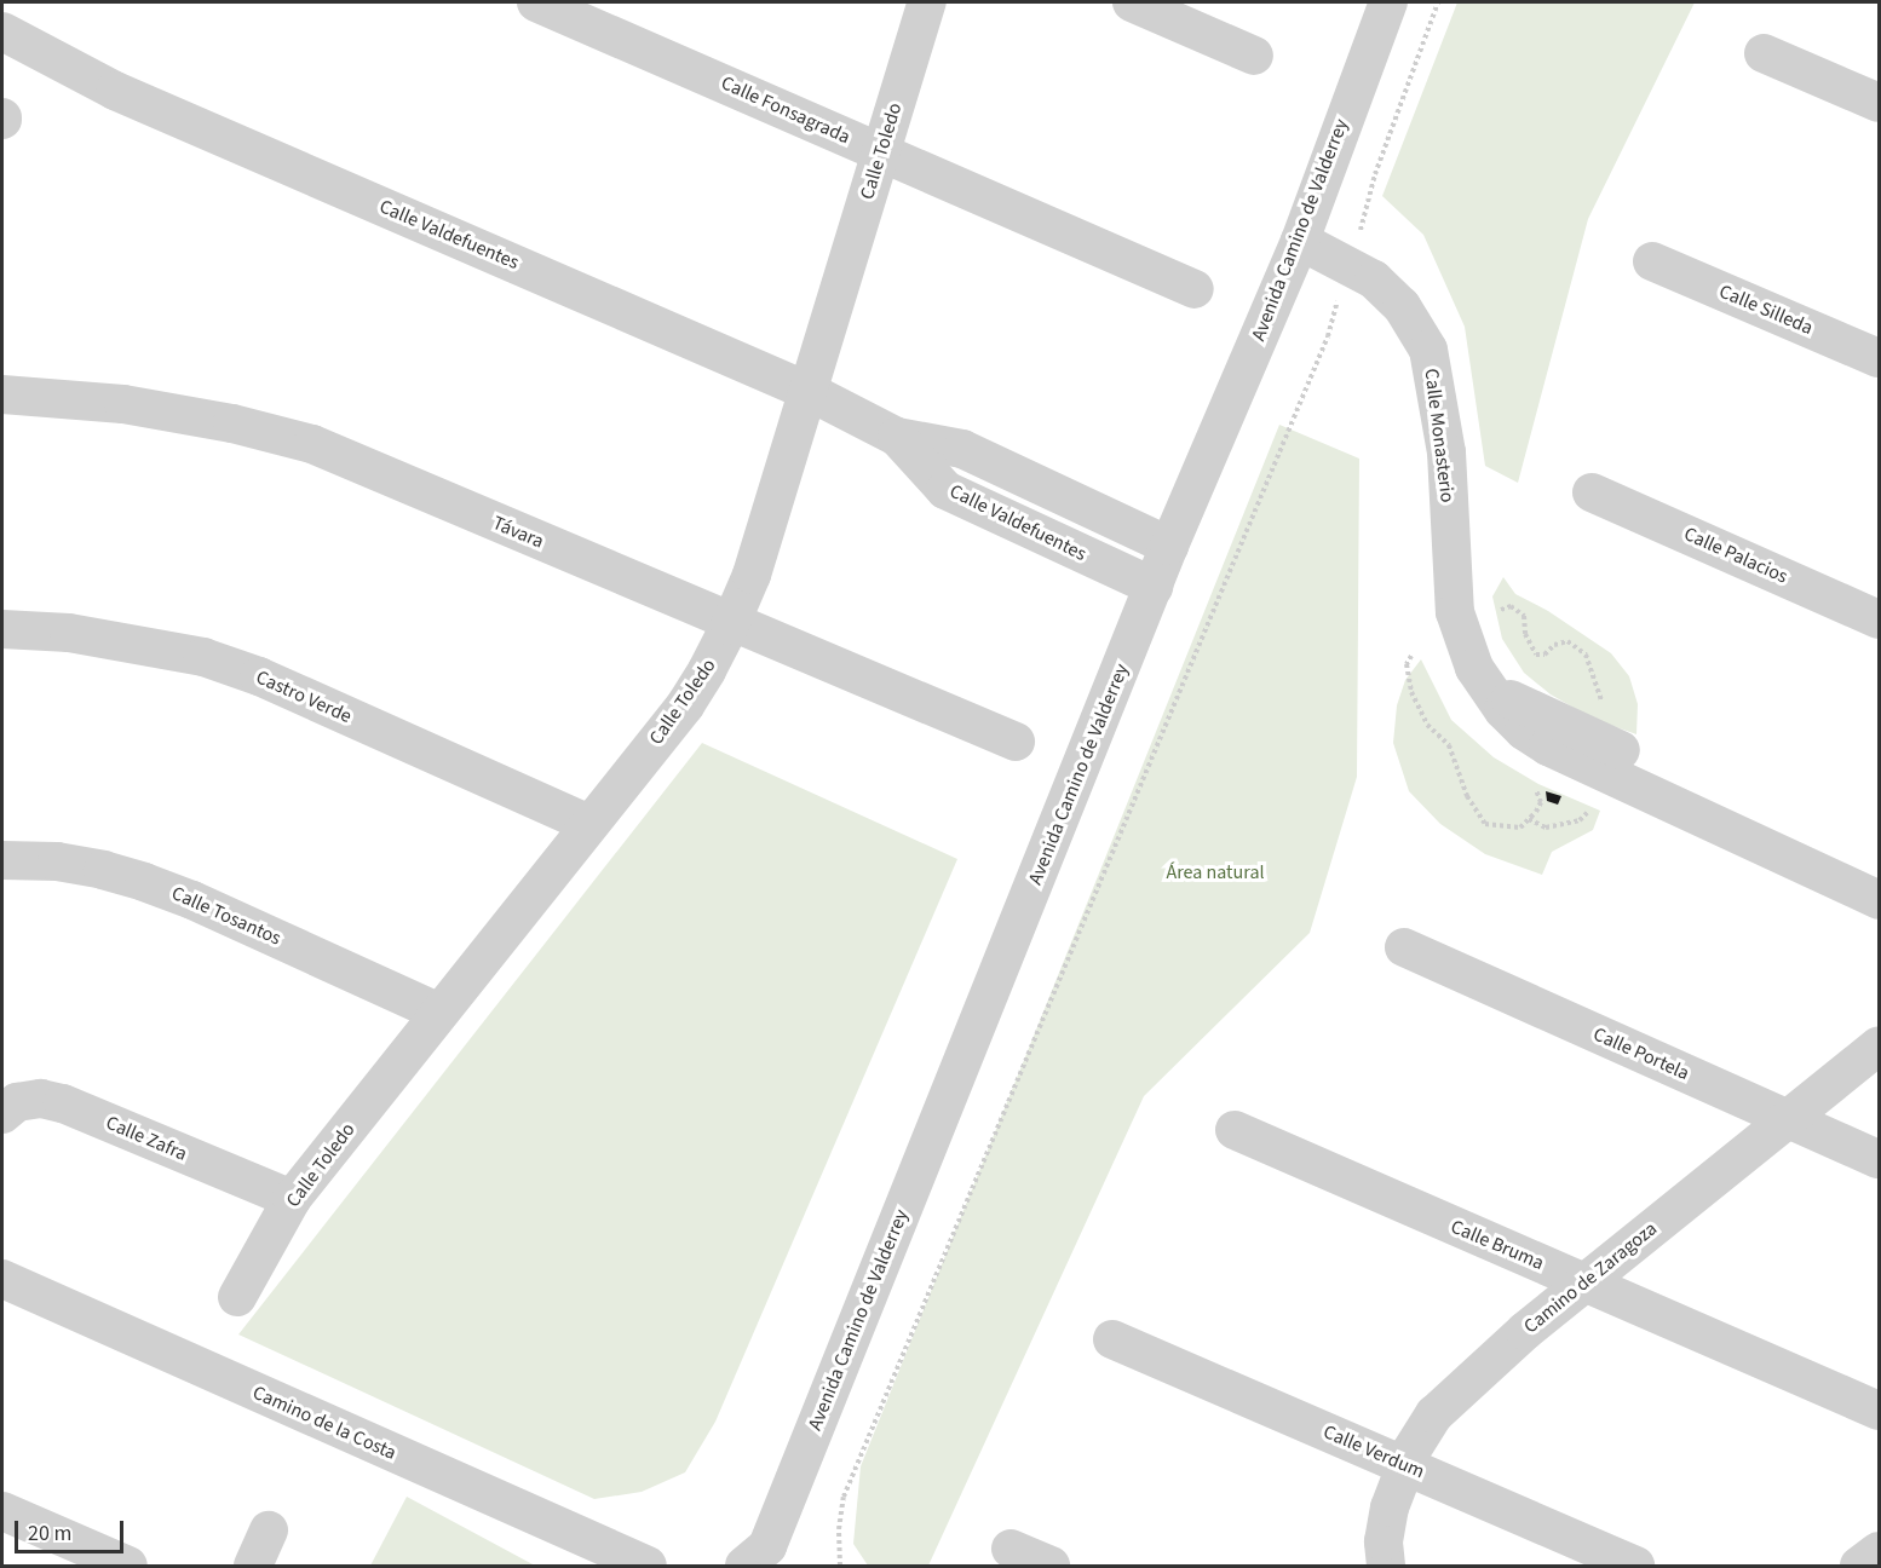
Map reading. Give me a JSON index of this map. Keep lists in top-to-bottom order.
{
  "streets": {
    "street": [
      "Calle Fonsagrada",
      "Calle Toledo",
      "Avenida Camino de Valderrey",
      "Calle Valdefuentes",
      "Calle Silleda",
      "Calle Monasterio",
      "Távara",
      "Calle Palacios",
      "Castro Verde",
      "Calle Tosantos",
      "Calle Portela",
      "Calle Zafra",
      "Calle Bruma",
      "Camino de Zaragoza",
      "Camino de la Costa",
      "Calle Verdum"
    ]
  },
  "crossings": [
    ["Calle Fonsagrada", "Calle Toledo"],
    ["Calle Toledo", "Calle Valdefuentes"],
    ["Calle Toledo", "Távara"],
    ["Calle Toledo", "Castro Verde"],
    ["Calle Toledo", "Calle Tosantos"],
    ["Calle Toledo", "Calle Zafra"],
    ["Avenida Camino de Valderrey", "Calle Valdefuentes"],
    ["Avenida Camino de Valderrey", "Calle Monasterio"],
    ["Calle Portela", "Camino de Zaragoza"],
    ["Calle Bruma", "Camino de Zaragoza"],
    ["Camino de Zaragoza", "Calle Verdum"]
  ],
  "parks": ["Área natural"],
  "scale_bar": "20 m"
}
